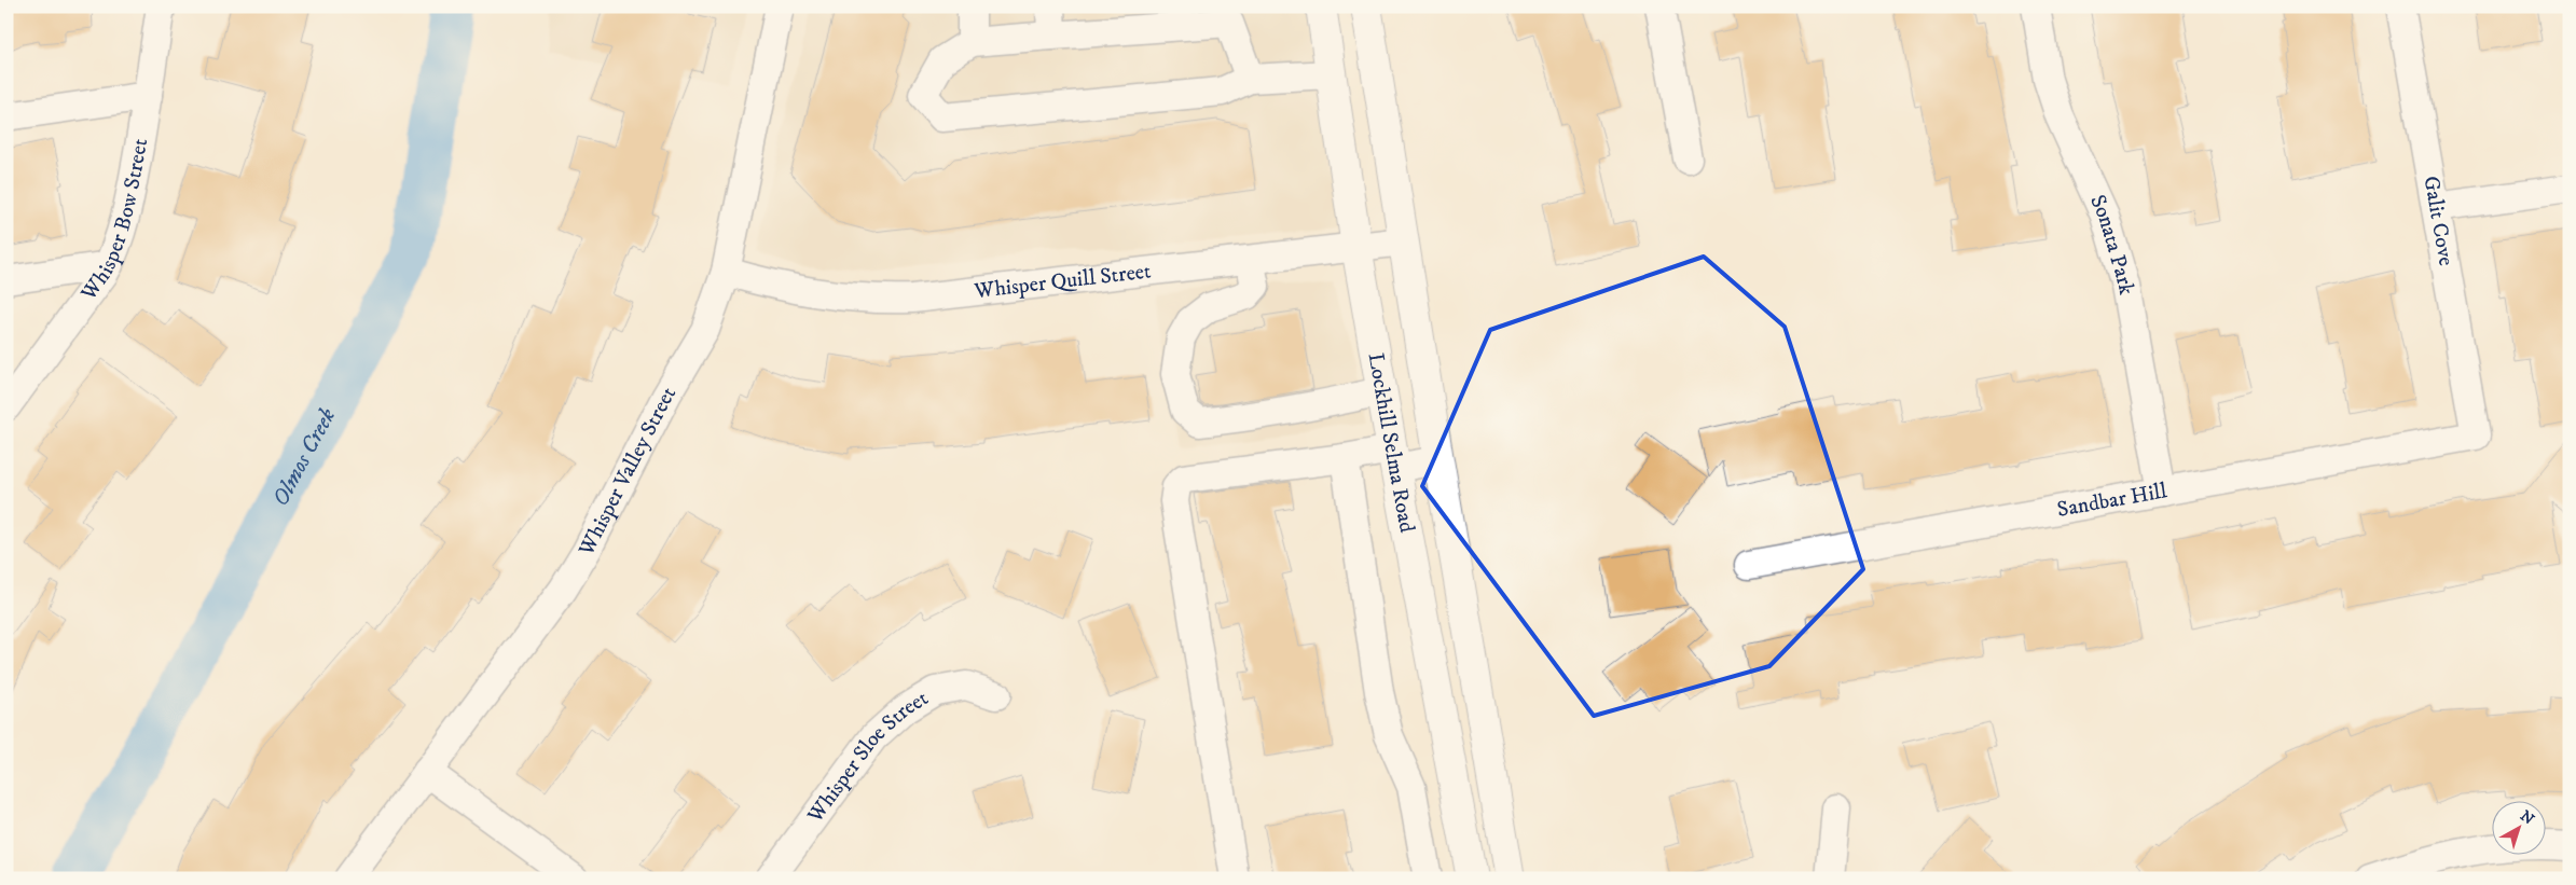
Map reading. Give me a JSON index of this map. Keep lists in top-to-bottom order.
{
  "streets": {
    "main road": ["Lockhill Selma Road"],
    "street": [
      "Whisper Bow Street",
      "Galit Cove",
      "Sonata Park",
      "Whisper Quill Street",
      "Whisper Valley Street",
      "Sandbar Hill",
      "Whisper Sloe Street"
    ]
  },
  "crossings": [
    ["Galit Cove", "Sandbar Hill"],
    ["Sonata Park", "Sandbar Hill"],
    ["Whisper Quill Street", "Lockhill Selma Road"],
    ["Whisper Quill Street", "Whisper Valley Street"]
  ],
  "water": ["Olmos Creek"],
  "north": "top right"
}
